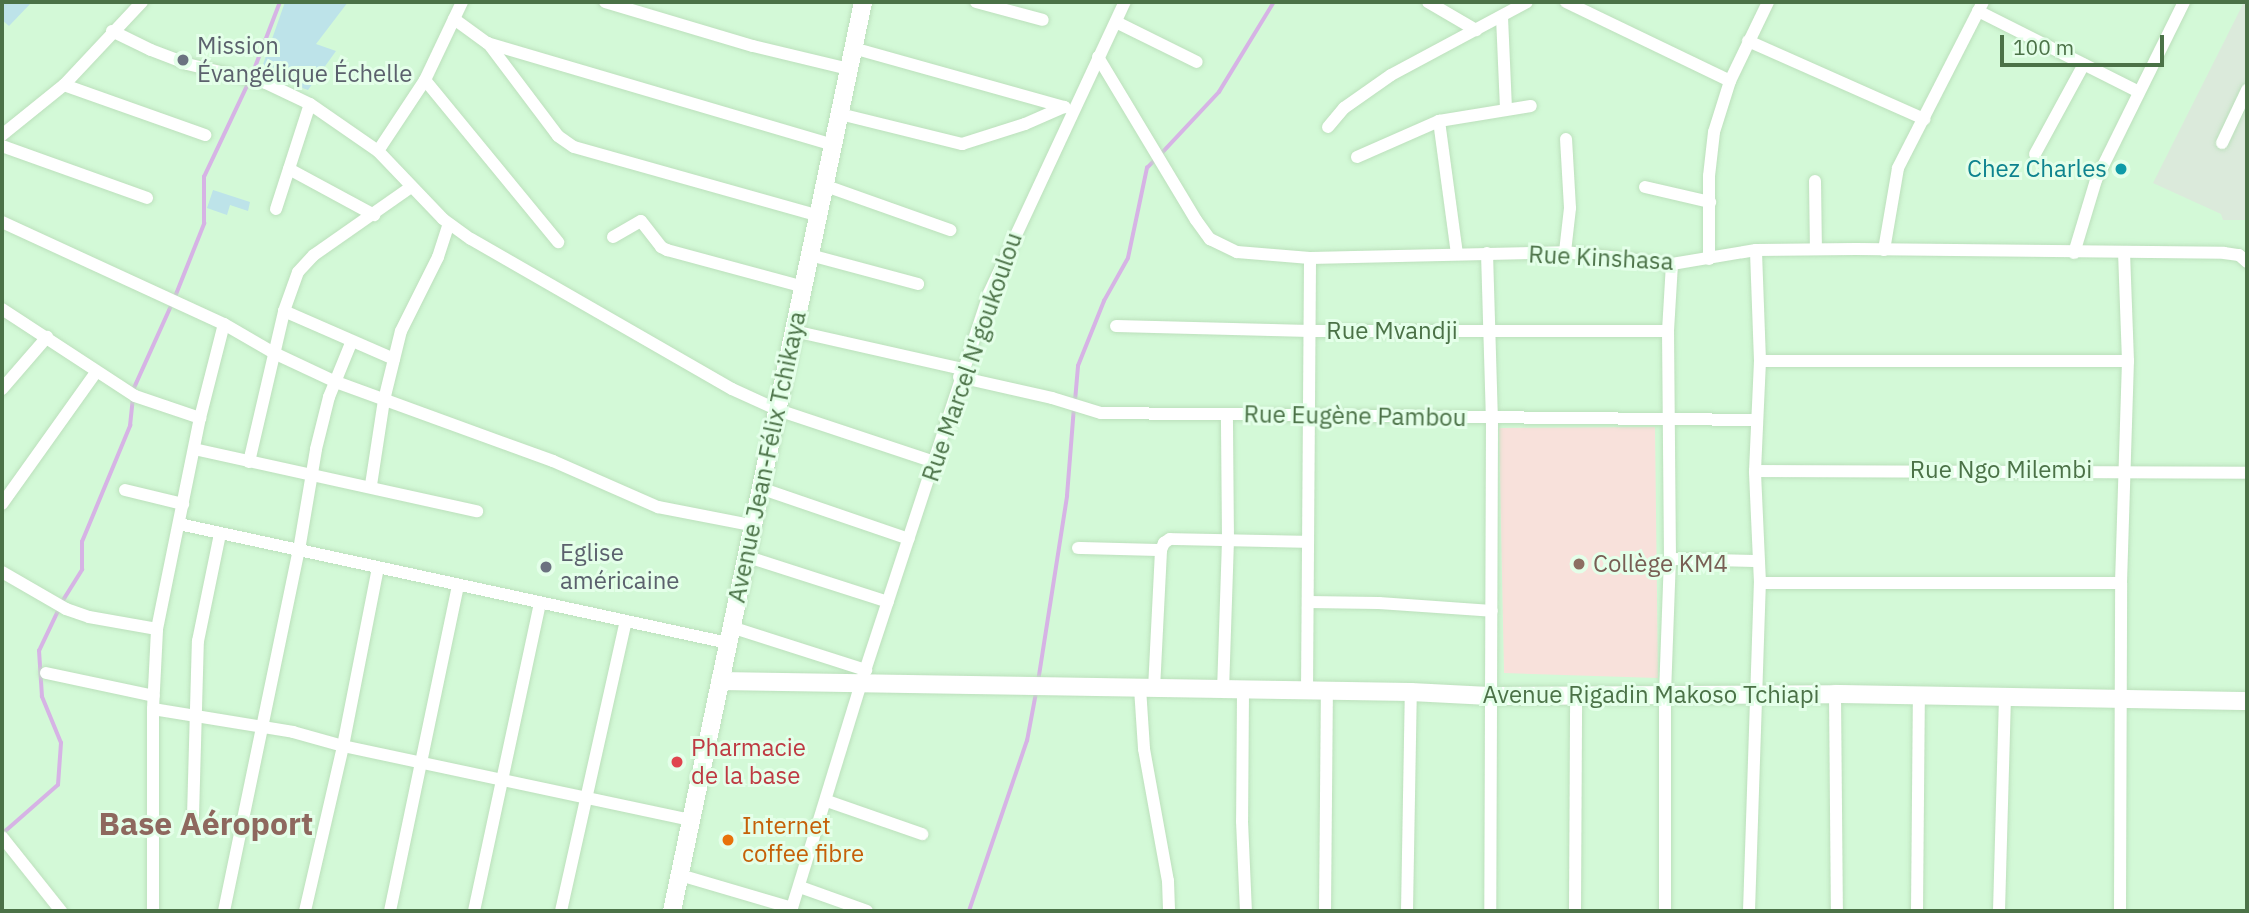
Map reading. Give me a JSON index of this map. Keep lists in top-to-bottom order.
{
  "streets": {
    "street": [
      "Rue Kinshasa",
      "Rue Mvandji",
      "Rue Marcel N'goukoulou",
      "Rue Eugène Pambou",
      "Avenue Jean-Félix Tchikaya",
      "Rue Ngo Milembi",
      "Avenue Rigadin Makoso Tchiapi"
    ]
  },
  "crossings": [
    ["Rue Kinshasa", "Rue Marcel N'goukoulou"],
    ["Rue Marcel N'goukoulou", "Rue Eugène Pambou"],
    ["Rue Marcel N'goukoulou", "Avenue Rigadin Makoso Tchiapi"],
    ["Rue Eugène Pambou", "Avenue Jean-Félix Tchikaya"],
    ["Avenue Jean-Félix Tchikaya", "Avenue Rigadin Makoso Tchiapi"]
  ],
  "districts": ["Base Aéroport"],
  "places": [
    "Mission Évangélique Échelle",
    "Chez Charles",
    "Collège KM4",
    "Eglise américaine",
    "Pharmacie de la base",
    "Internet coffee fibre"
  ],
  "scale_bar": "100 m"
}
